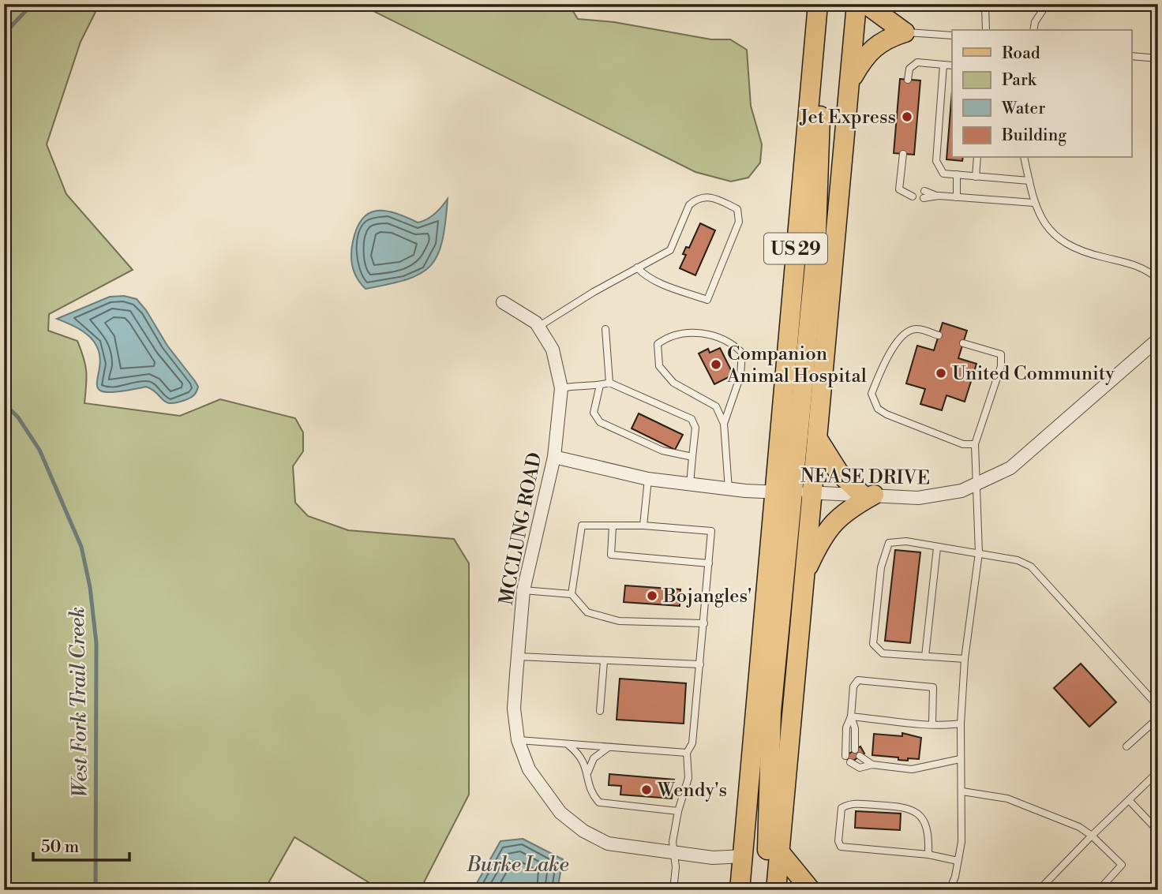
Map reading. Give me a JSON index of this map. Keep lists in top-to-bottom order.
{
  "streets": {
    "main road": ["US 29"],
    "street": ["NEASE DRIVE", "MCCLUNG ROAD"]
  },
  "crossings": [
    ["US 29", "NEASE DRIVE"],
    ["US 29", "MCCLUNG ROAD"],
    ["NEASE DRIVE", "MCCLUNG ROAD"]
  ],
  "water": ["West Fork Trail Creek", "Burke Lake"],
  "places": [
    "Jet Express",
    "Companion Animal Hospital",
    "United Community",
    "Bojangles'",
    "Wendy's"
  ],
  "legend": [
    "Road",
    "Park",
    "Water",
    "Building"
  ],
  "scale_bar": "50 m"
}
